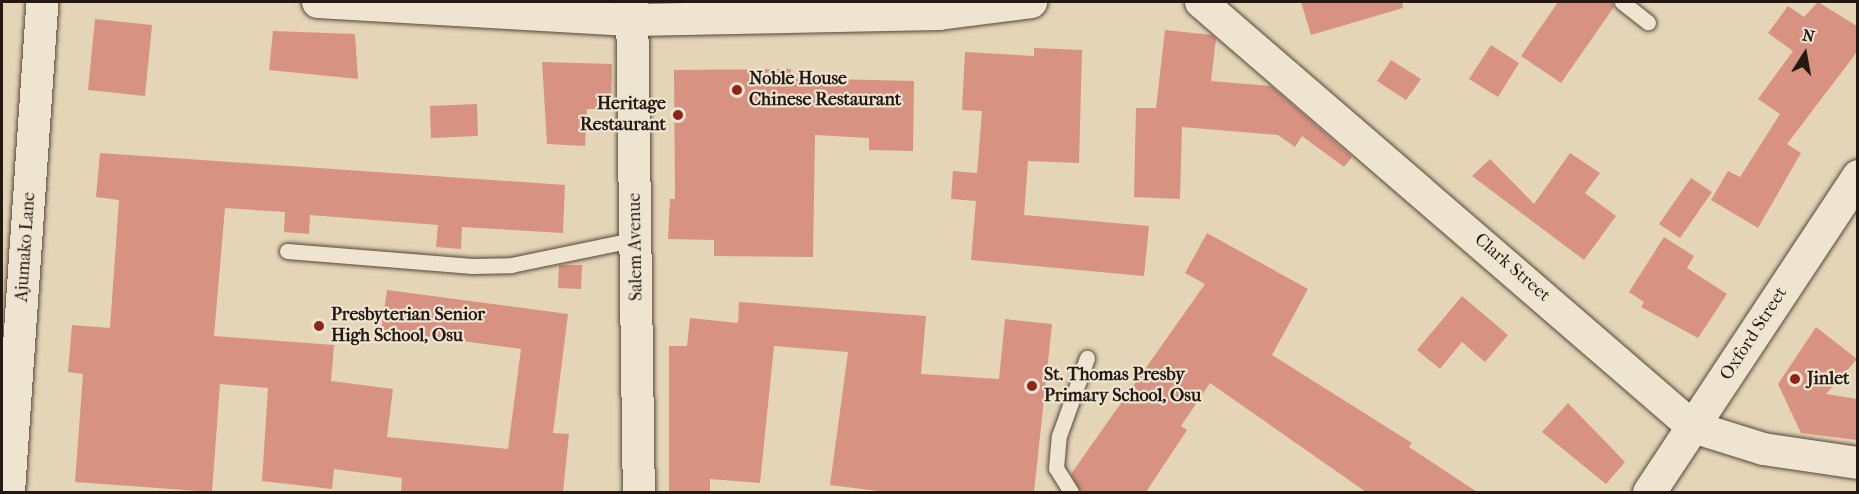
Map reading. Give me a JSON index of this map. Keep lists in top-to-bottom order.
{
  "streets": {
    "main road": ["Oxford Street"],
    "street": ["Ajumako Lane", "Salem Avenue", "Clark Street"]
  },
  "crossings": [
    ["Clark Street", "Oxford Street"]
  ],
  "places": [
    "Noble House Chinese Restaurant",
    "Heritage Restaurant",
    "Presbyterian Senior High School, Osu",
    "Jinlet",
    "St. Thomas Presby Primary School, Osu"
  ],
  "north": "top"
}
